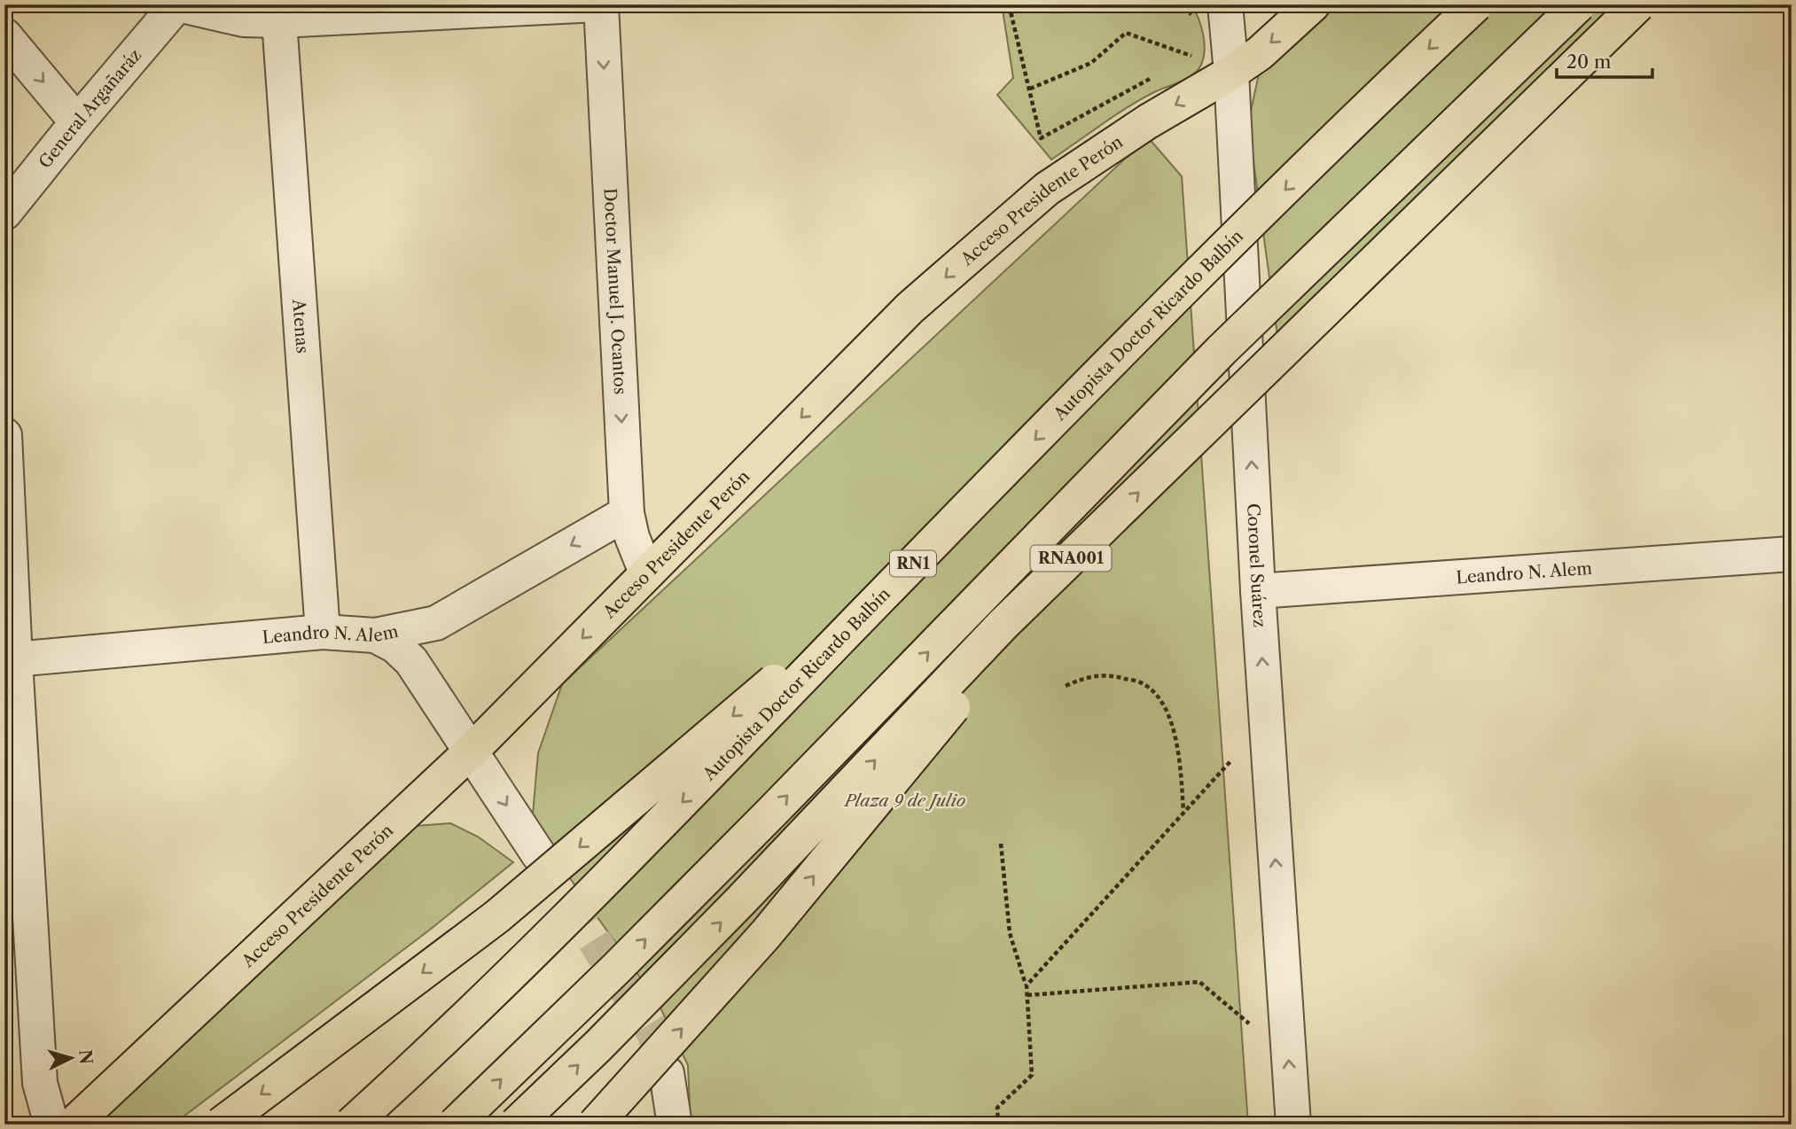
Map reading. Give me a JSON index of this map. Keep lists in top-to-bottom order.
{
  "streets": {
    "main road": [
      "Acceso Presidente Perón",
      "Autopista Doctor Ricardo Balbín",
      "RNA001",
      "RN1"
    ],
    "street": [
      "General Argañaráz",
      "Doctor Manuel J. Ocantos",
      "Atenas",
      "Coronel Suárez",
      "Leandro N. Alem"
    ]
  },
  "crossings": [
    ["Acceso Presidente Perón", "Doctor Manuel J. Ocantos"],
    ["Acceso Presidente Perón", "Coronel Suárez"],
    ["Doctor Manuel J. Ocantos", "Leandro N. Alem"],
    ["Atenas", "Leandro N. Alem"],
    ["Coronel Suárez", "Leandro N. Alem"]
  ],
  "one_way": ["Doctor Manuel J. Ocantos", "Coronel Suárez"],
  "parks": ["Plaza 9 de Julio"],
  "scale_bar": "20 m",
  "north": "right"
}
